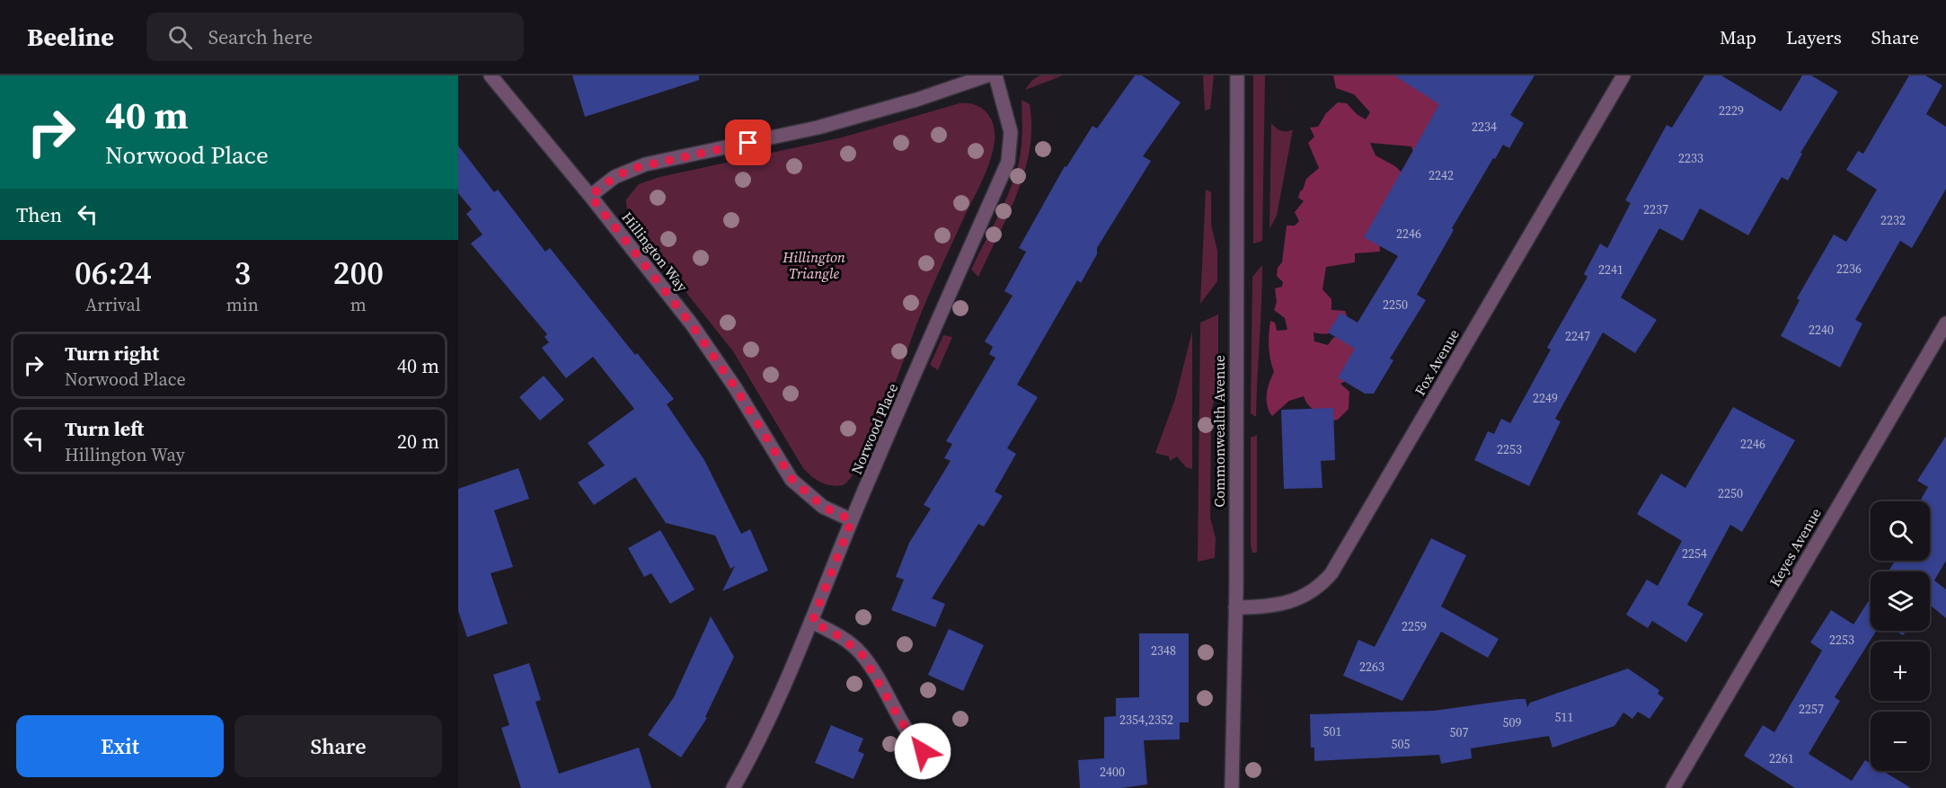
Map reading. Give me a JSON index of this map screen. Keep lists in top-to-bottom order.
{
  "streets": {
    "street": [
      "Hillington Way",
      "Fox Avenue",
      "Norwood Place",
      "Commonwealth Avenue",
      "Keyes Avenue"
    ]
  },
  "crossings": [
    ["Hillington Way", "Norwood Place"],
    ["Fox Avenue", "Commonwealth Avenue"]
  ],
  "parks": ["Hillington Triangle"],
  "house_numbers": [
    "2229",
    "2234",
    "2233",
    "2242",
    "2237",
    "2232",
    "2246",
    "2236",
    "2241",
    "2250",
    "2240",
    "2247",
    "2249",
    "2246",
    "2253",
    "2250",
    "2254",
    "2259",
    "2253",
    "2348",
    "2263",
    "2257",
    "511",
    "2354,2352",
    "509",
    "501",
    "507",
    "505",
    "2261",
    "2400"
  ],
  "page": {
    "header": "Beeline",
    "search": "Search here",
    "nav": ["Map", "Layers", "Share"],
    "turn": ["40 m", "Norwood Place"],
    "then": "Then",
    "eta": [
      "06:24",
      "Arrival",
      "3",
      "min",
      "200",
      "m"
    ],
    "list": [
      {
        "name": "Turn right",
        "note": "Norwood Place",
        "value": "40 m"
      },
      {
        "name": "Turn left",
        "note": "Hillington Way",
        "value": "20 m"
      }
    ],
    "map_buttons": ["+", "−"],
    "buttons": ["Exit", "Share"]
  }
}
